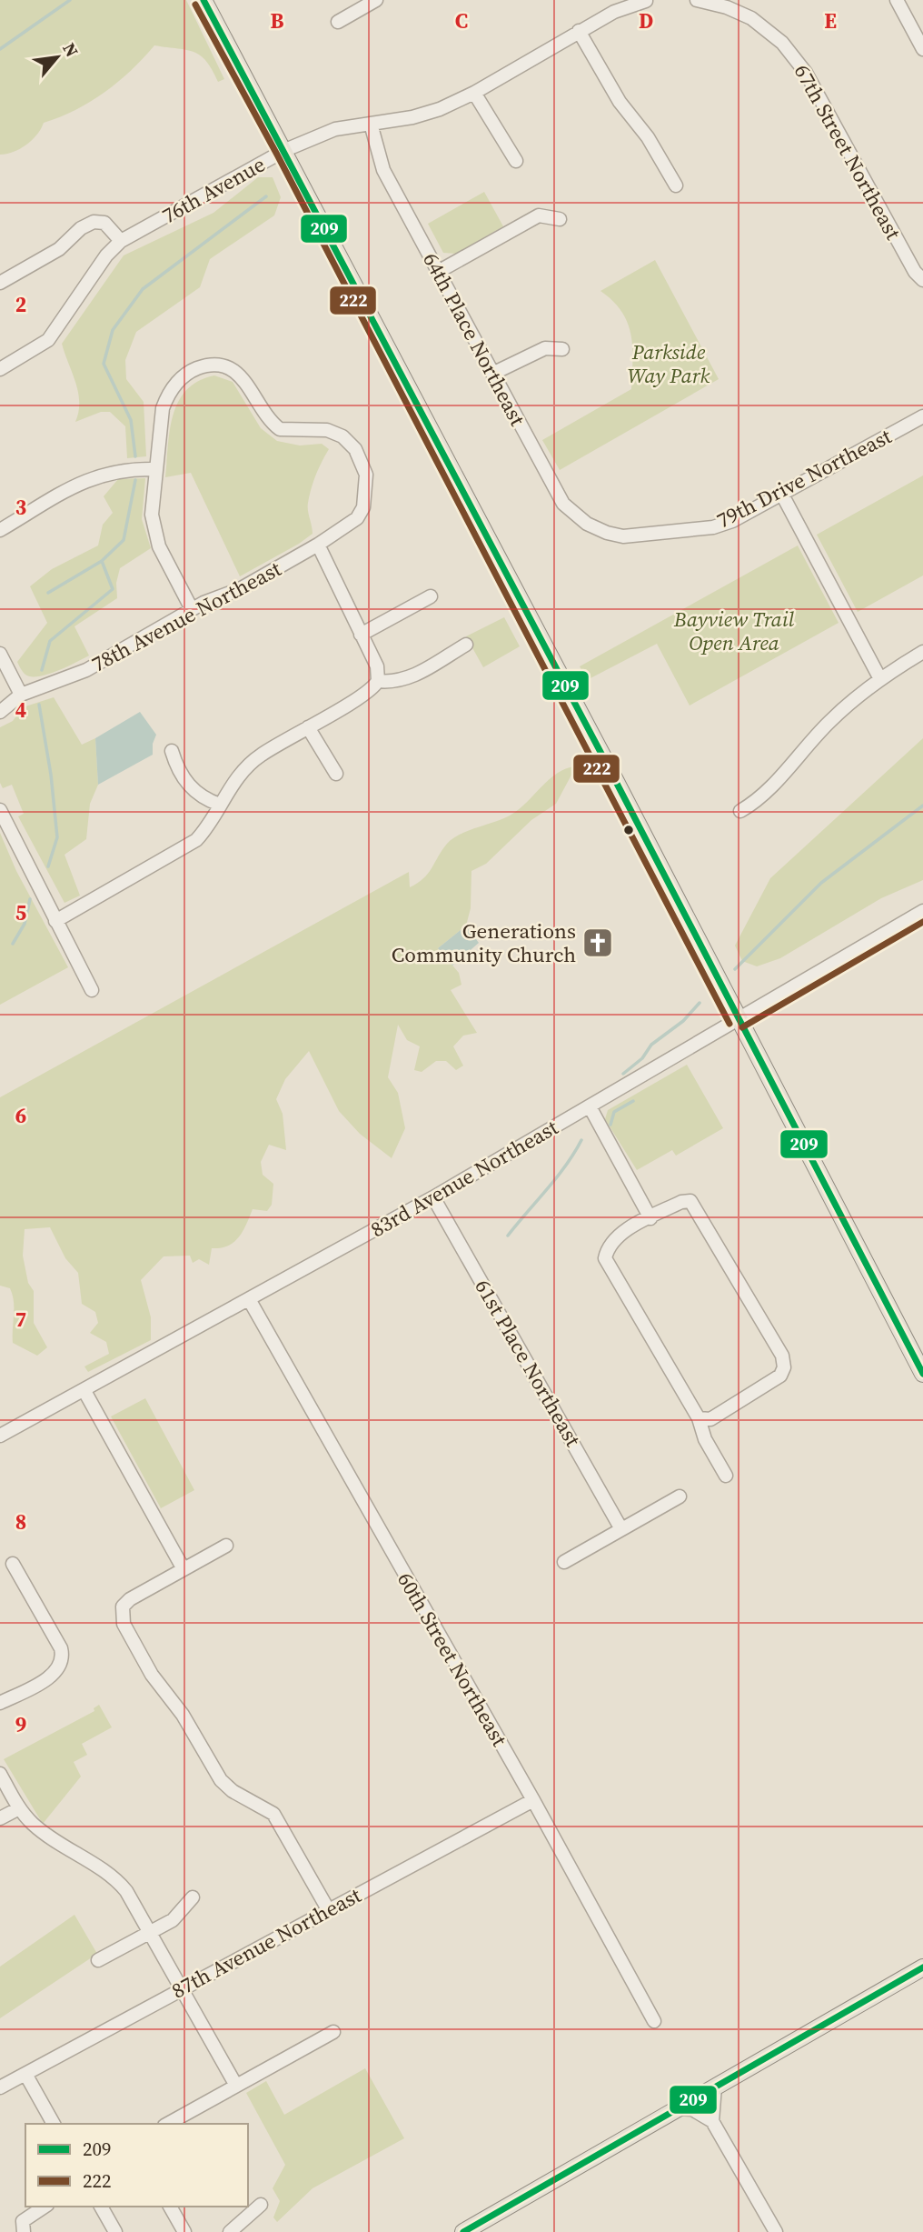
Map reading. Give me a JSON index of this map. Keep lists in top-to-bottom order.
{
  "streets": {
    "street": [
      "67th Street Northeast",
      "76th Avenue",
      "64th Place Northeast",
      "79th Drive Northeast",
      "78th Avenue Northeast",
      "83rd Avenue Northeast",
      "61st Place Northeast",
      "60th Street Northeast",
      "87th Avenue Northeast"
    ]
  },
  "crossings": [
    ["76th Avenue", "64th Place Northeast"],
    ["64th Place Northeast", "79th Drive Northeast"],
    ["83rd Avenue Northeast", "61st Place Northeast"],
    ["83rd Avenue Northeast", "60th Street Northeast"],
    ["60th Street Northeast", "87th Avenue Northeast"]
  ],
  "parks": ["Parkside Way Park", "Bayview Trail Open Area"],
  "places": {
    "church": ["Generations Community Church"]
  },
  "lines": ["transit line 209", "transit line 222"],
  "legend": ["209", "222"],
  "north": "top right",
  "grid": {
    "columns": [
      "B",
      "C",
      "D",
      "E"
    ],
    "rows": [
      "2",
      "3",
      "4",
      "5",
      "6",
      "7",
      "8",
      "9"
    ]
  }
}
